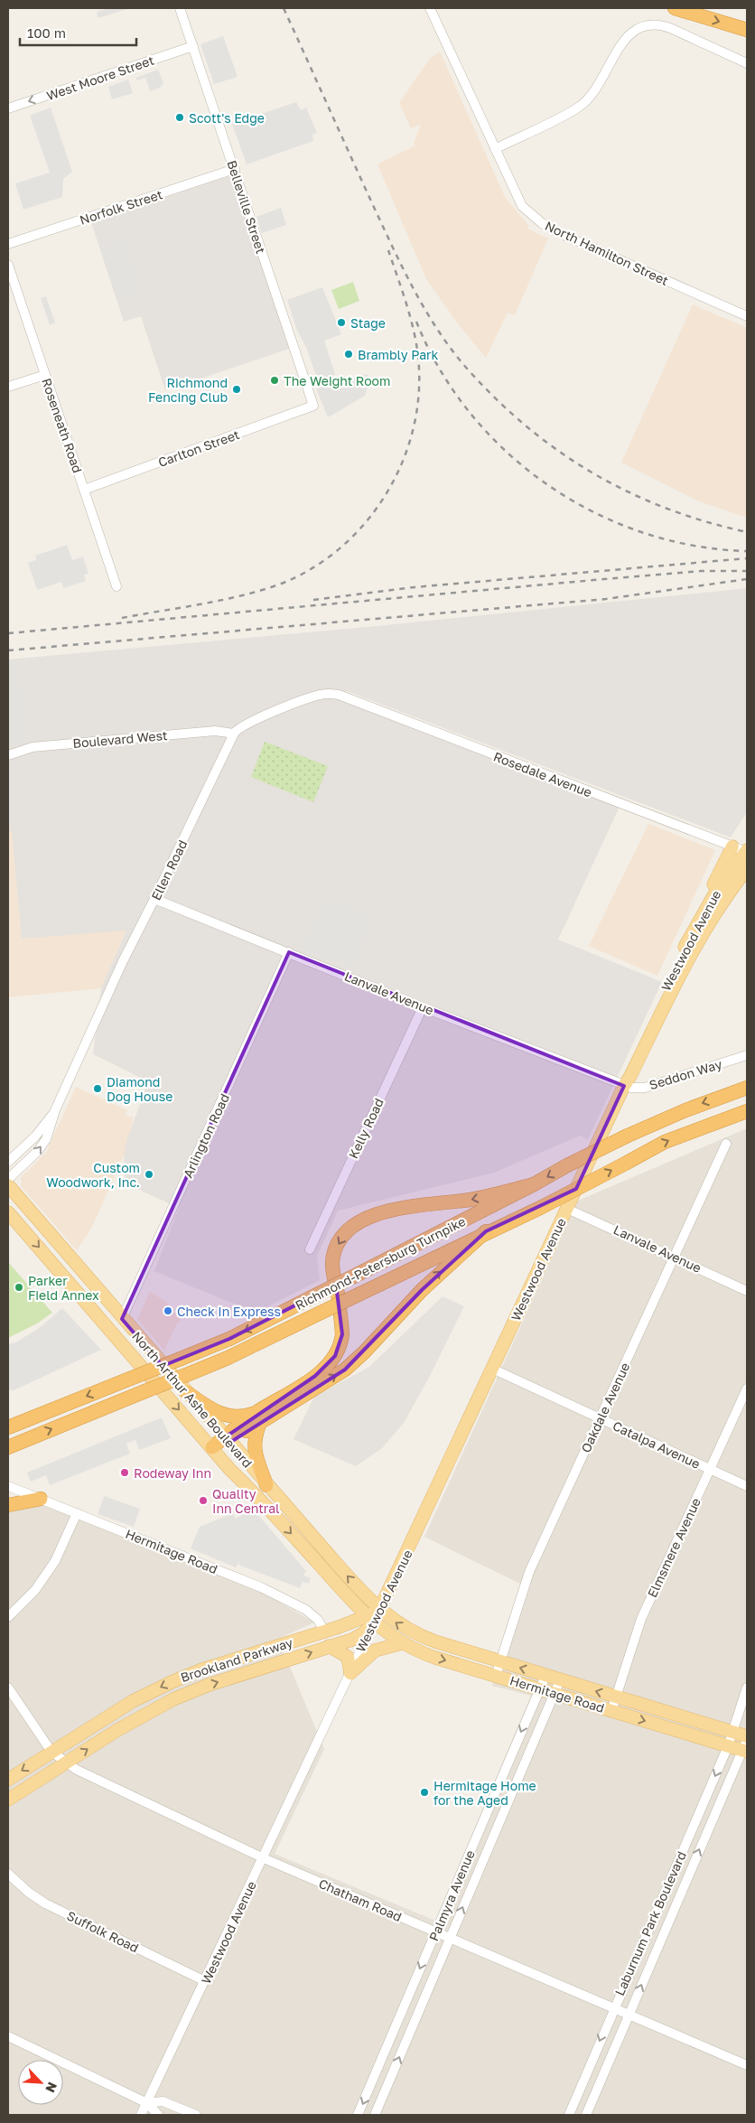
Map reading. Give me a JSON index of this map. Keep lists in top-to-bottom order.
{
  "streets": {
    "highway": ["Richmond-Petersburg Turnpike"],
    "main road": [
      "Westwood Avenue",
      "North Arthur Ashe Boulevard",
      "Hermitage Road",
      "Brookland Parkway"
    ],
    "street": [
      "West Moore Street",
      "Norfolk Street",
      "Belleville Street",
      "North Hamilton Street",
      "Roseneath Road",
      "Carlton Street",
      "Boulevard West",
      "Rosedale Avenue",
      "Ellen Road",
      "Lanvale Avenue",
      "Seddon Way",
      "Kelly Road",
      "Arlington Road",
      "Oakdale Avenue",
      "Catalpa Avenue",
      "Elmsmere Avenue",
      "Palmyra Avenue",
      "Chatham Road",
      "Laburnum Park Boulevard",
      "Suffolk Road"
    ]
  },
  "crossings": [
    ["West Moore Street", "Belleville Street"],
    ["Norfolk Street", "Belleville Street"],
    ["Belleville Street", "Carlton Street"],
    ["Roseneath Road", "Carlton Street"],
    ["Boulevard West", "Rosedale Avenue"],
    ["Boulevard West", "Ellen Road"],
    ["Rosedale Avenue", "Ellen Road"],
    ["Rosedale Avenue", "Westwood Avenue"],
    ["Ellen Road", "Lanvale Avenue"],
    ["Westwood Avenue", "Lanvale Avenue"],
    ["Westwood Avenue", "Seddon Way"],
    ["Westwood Avenue", "North Arthur Ashe Boulevard"],
    ["Westwood Avenue", "Catalpa Avenue"],
    ["Westwood Avenue", "Hermitage Road"],
    ["Westwood Avenue", "Brookland Parkway"],
    ["Westwood Avenue", "Chatham Road"],
    ["Westwood Avenue", "Suffolk Road"],
    ["Lanvale Avenue", "Seddon Way"],
    ["Lanvale Avenue", "Kelly Road"],
    ["Lanvale Avenue", "Arlington Road"],
    ["Lanvale Avenue", "Oakdale Avenue"],
    ["Arlington Road", "North Arthur Ashe Boulevard"],
    ["North Arthur Ashe Boulevard", "Hermitage Road"],
    ["North Arthur Ashe Boulevard", "Brookland Parkway"],
    ["Oakdale Avenue", "Catalpa Avenue"],
    ["Oakdale Avenue", "Hermitage Road"],
    ["Catalpa Avenue", "Elmsmere Avenue"],
    ["Elmsmere Avenue", "Hermitage Road"],
    ["Hermitage Road", "Brookland Parkway"],
    ["Hermitage Road", "Palmyra Avenue"],
    ["Hermitage Road", "Laburnum Park Boulevard"],
    ["Brookland Parkway", "Chatham Road"],
    ["Palmyra Avenue", "Chatham Road"],
    ["Chatham Road", "Laburnum Park Boulevard"]
  ],
  "one_way": ["West Moore Street"],
  "places": [
    "Scott's Edge",
    "Stage",
    "Brambly Park",
    "The Weight Room",
    "Richmond Fencing Club",
    "Diamond Dog House",
    "Custom Woodwork, Inc.",
    "Parker Field Annex",
    "Check In Express",
    "Rodeway Inn",
    "Quality Inn Central",
    "Hermitage Home for the Aged"
  ],
  "scale_bar": "100 m",
  "north": "bottom right"
}
